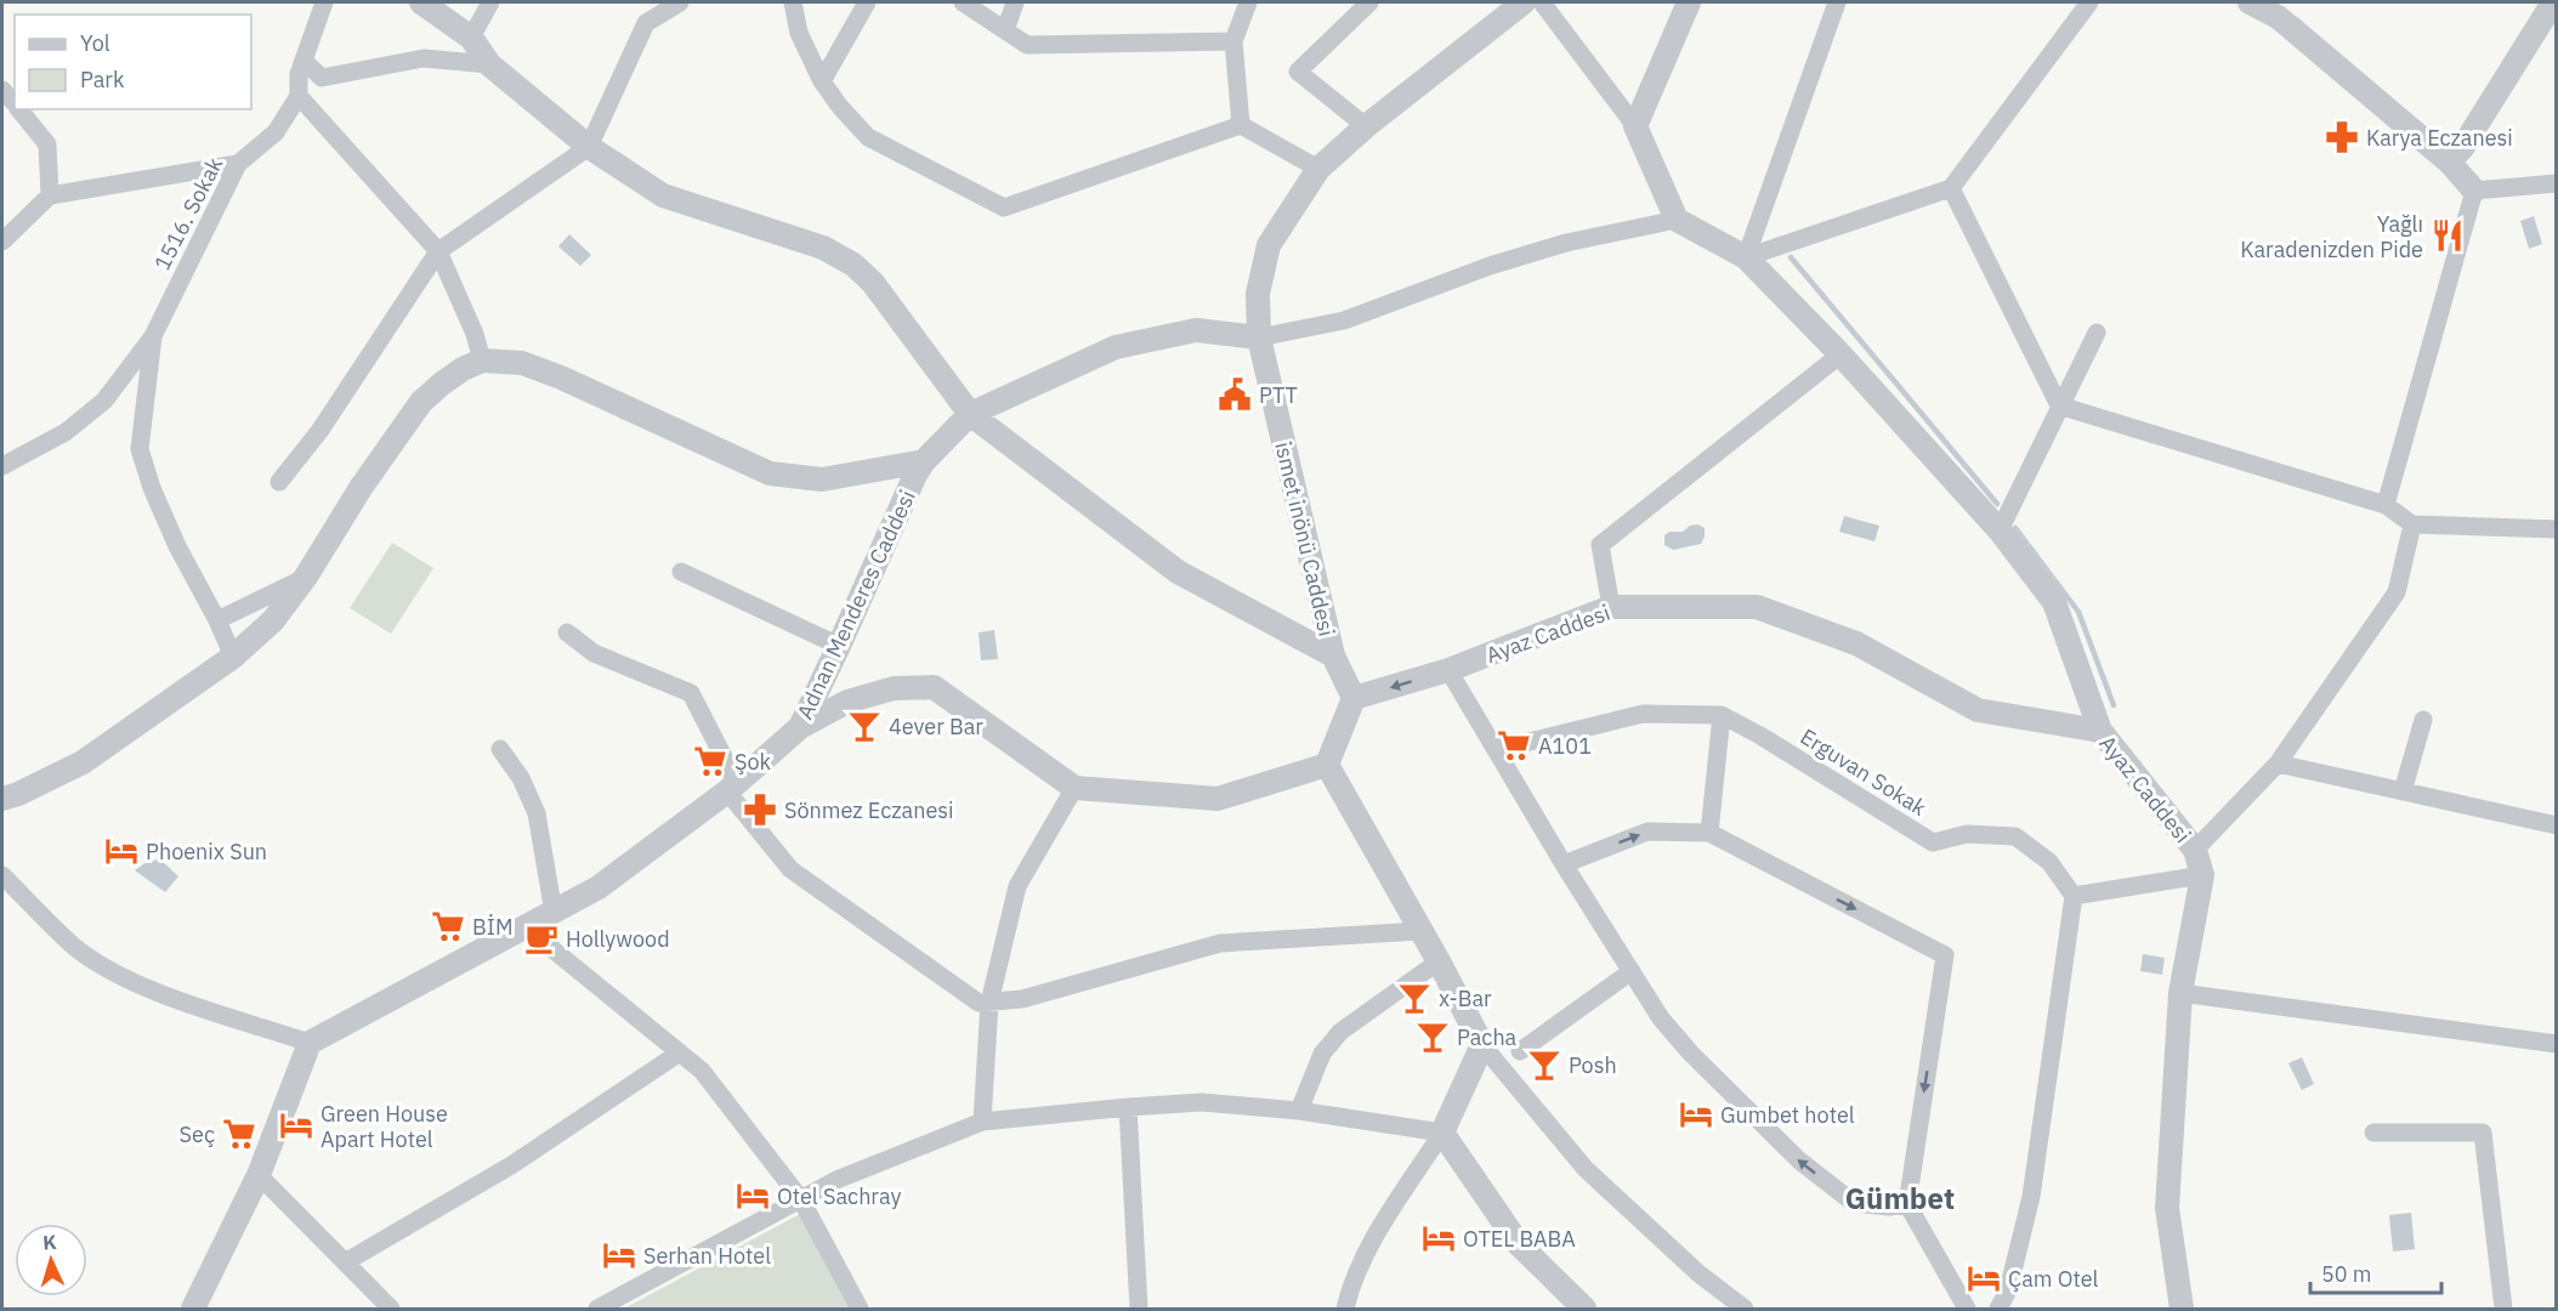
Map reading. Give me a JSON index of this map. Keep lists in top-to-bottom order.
{
  "streets": {
    "street": [
      "1516. Sokak",
      "ismet inönü Caddesi",
      "Adnan Menderes Caddesi",
      "Ayaz Caddesi",
      "Erguvan Sokak"
    ]
  },
  "crossings": [
    ["ismet inönü Caddesi", "Adnan Menderes Caddesi"],
    ["ismet inönü Caddesi", "Ayaz Caddesi"]
  ],
  "districts": ["Gümbet"],
  "places": {
    "pharmacy": ["Karya Eczanesi", "Sönmez Eczanesi"],
    "restaurant": ["Yağlı Karadenizden Pide"],
    "public building": ["PTT"],
    "bar": [
      "4ever Bar",
      "x-Bar",
      "Pacha",
      "Posh"
    ],
    "supermarket": [
      "A101",
      "Şok",
      "BİM",
      "Seç"
    ],
    "hotel": [
      "Phoenix Sun",
      "Gumbet hotel",
      "Green House Apart Hotel",
      "Otel Sachray",
      "OTEL BABA",
      "Serhan Hotel",
      "Çam Otel"
    ],
    "cafe": ["Hollywood"]
  },
  "legend": ["Yol", "Park"],
  "scale_bar": "50 m",
  "north": "top"
}
